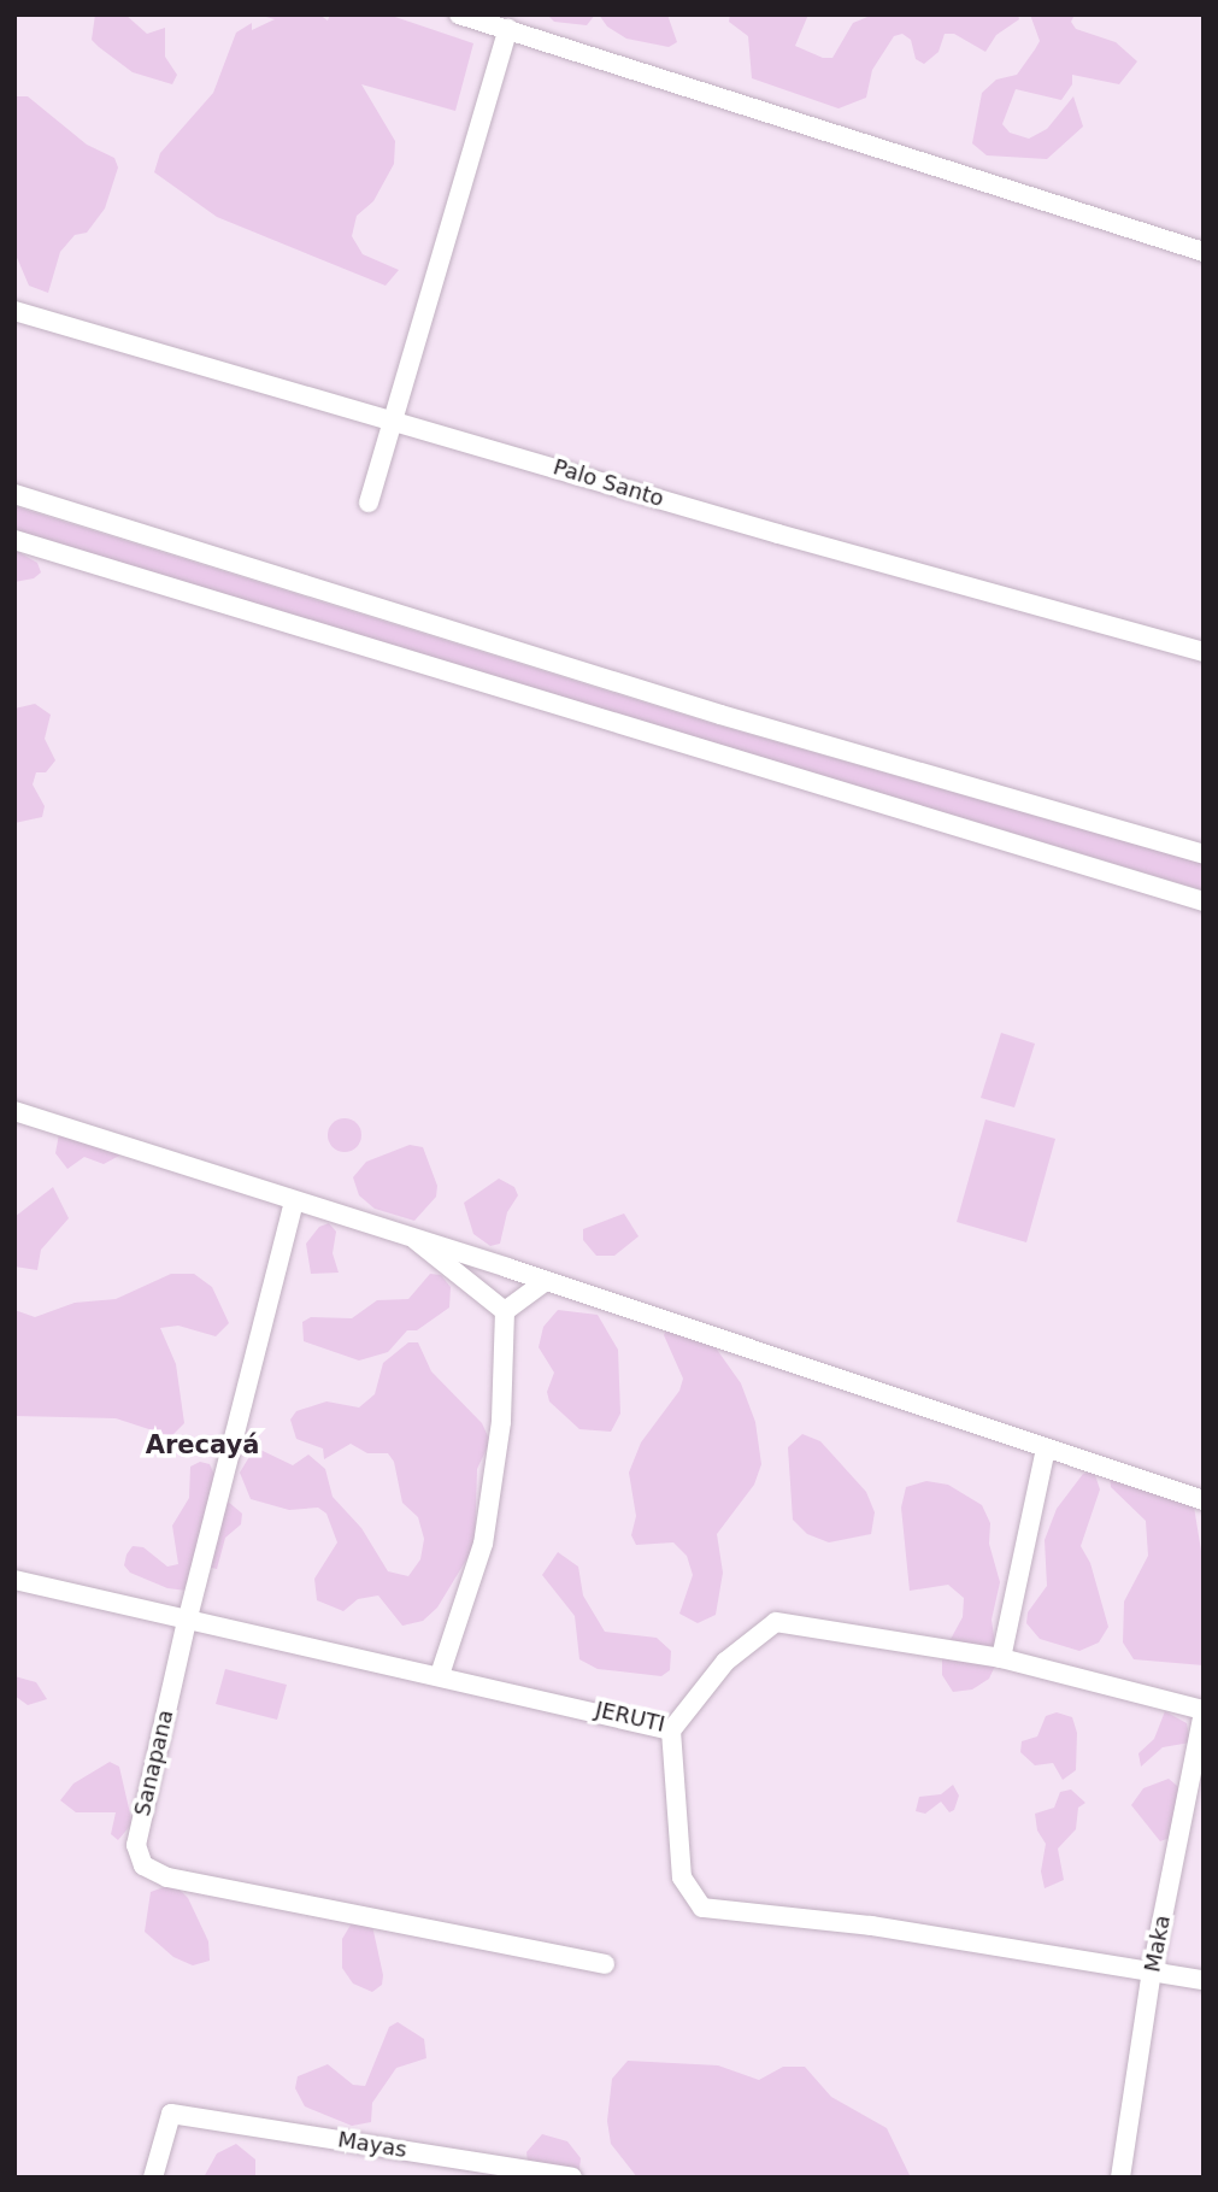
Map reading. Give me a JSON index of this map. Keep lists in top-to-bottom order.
{
  "streets": {
    "street": [
      "Palo Santo",
      "JERUTI",
      "Sanapana",
      "Maka",
      "Mayas"
    ]
  },
  "crossings": [
    ["JERUTI", "Sanapana"],
    ["JERUTI", "Maka"]
  ],
  "districts": ["Arecayá"]
}
